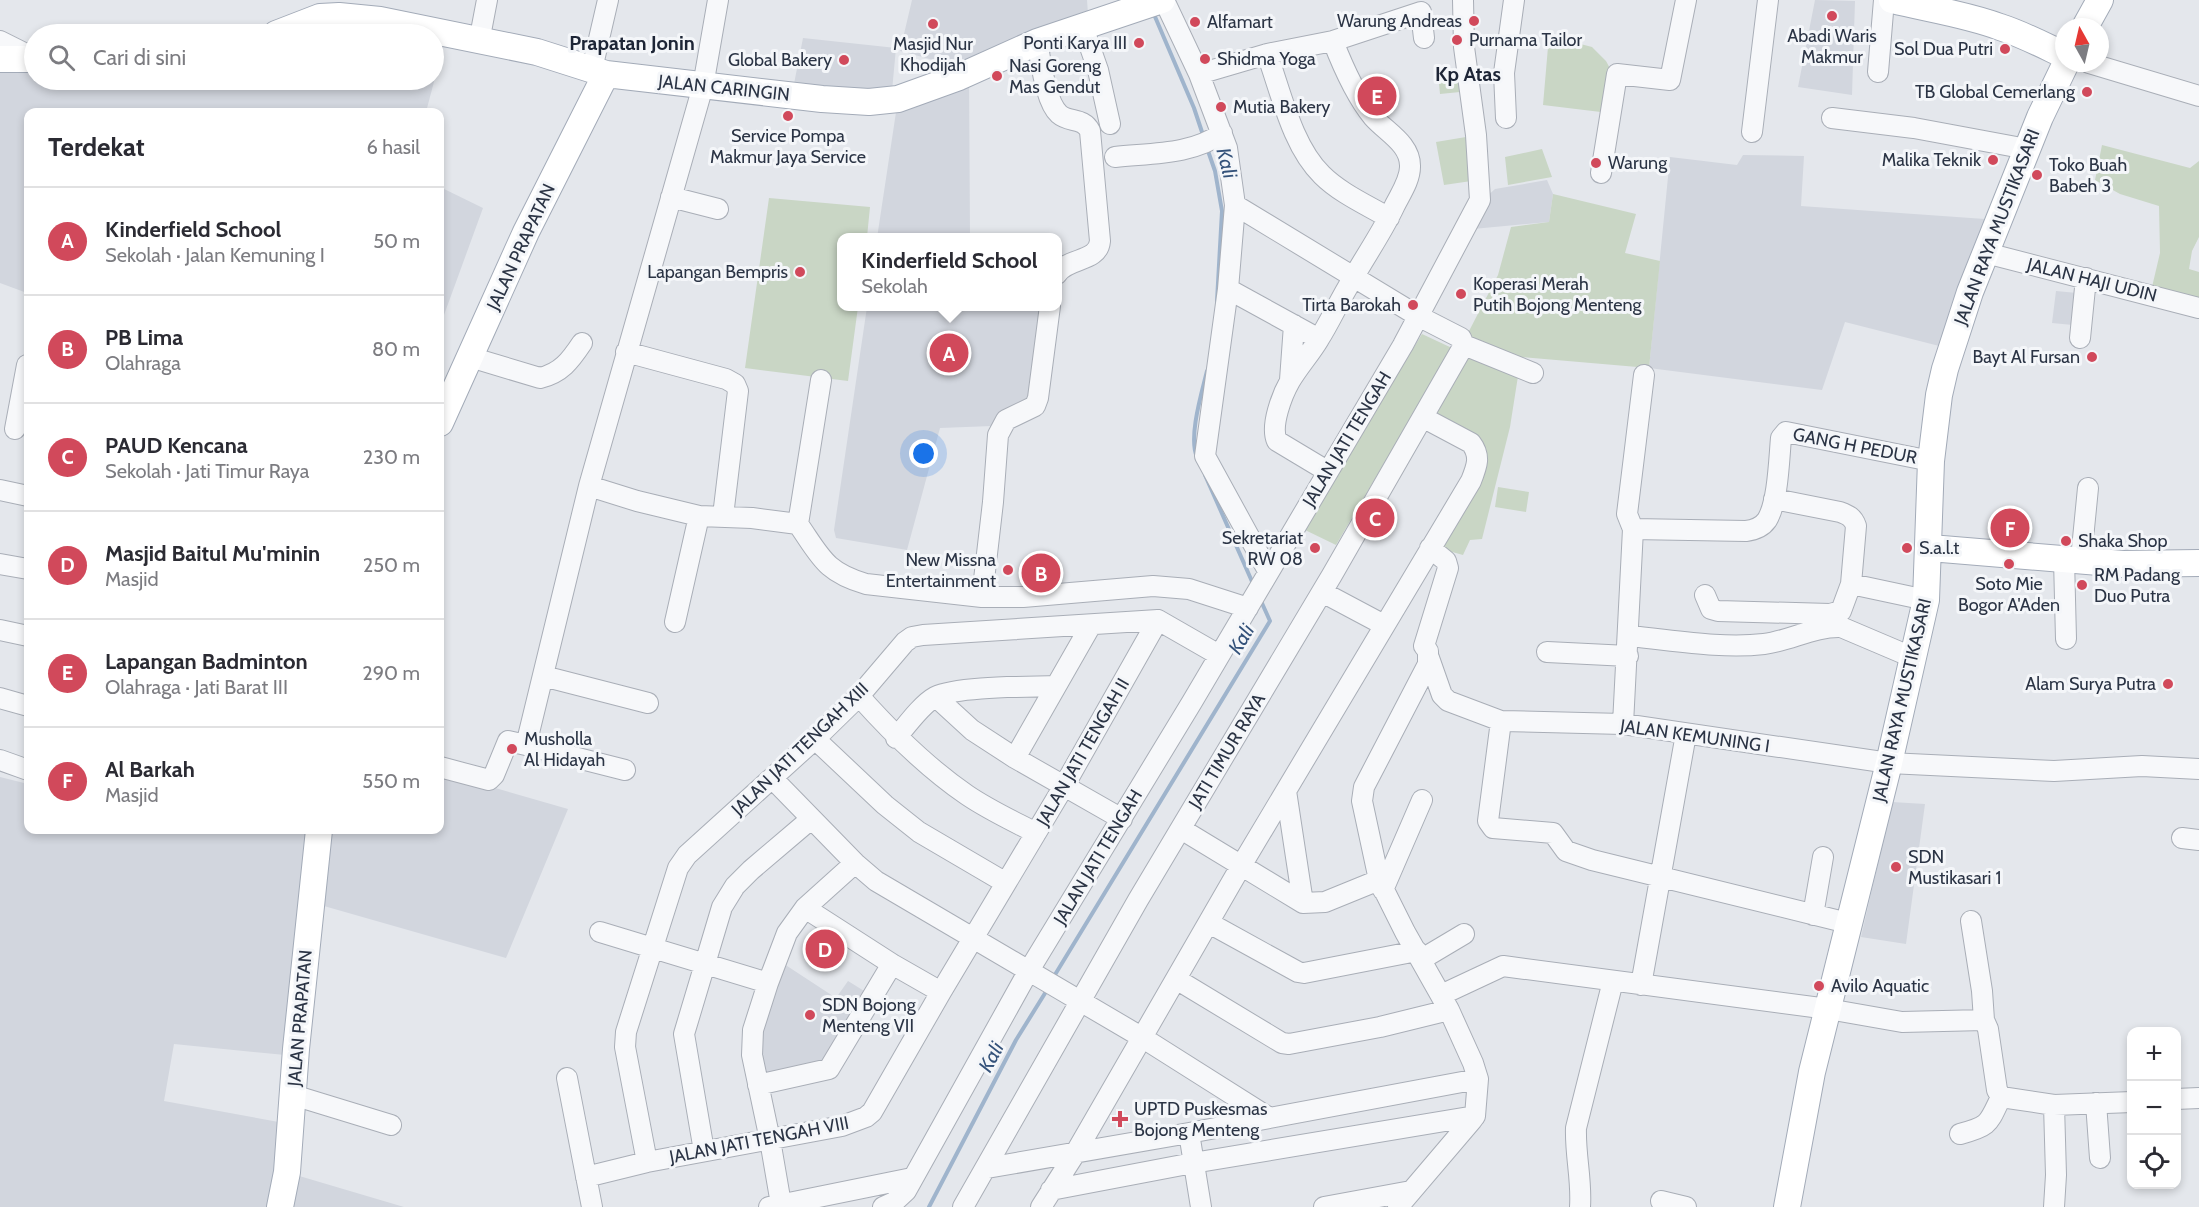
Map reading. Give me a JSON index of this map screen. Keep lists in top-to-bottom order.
{
  "streets": {
    "main road": ["JALAN CARINGIN", "JALAN RAYA MUSTIKASARI", "JALAN PRAPATAN"],
    "street": [
      "JALAN HAJI UDIN",
      "JALAN JATI TENGAH",
      "GANG H PEDUR",
      "JALAN KEMUNING I",
      "JALAN JATI TENGAH XIII",
      "JATI TIMUR RAYA",
      "JALAN JATI TENGAH II",
      "JALAN JATI TENGAH VIII"
    ]
  },
  "crossings": [
    ["JALAN CARINGIN", "JALAN PRAPATAN"],
    ["JALAN RAYA MUSTIKASARI", "JALAN HAJI UDIN"],
    ["JALAN RAYA MUSTIKASARI", "GANG H PEDUR"],
    ["JALAN RAYA MUSTIKASARI", "JALAN KEMUNING I"],
    ["JALAN JATI TENGAH XIII", "JALAN JATI TENGAH II"],
    ["JALAN JATI TENGAH XIII", "JALAN JATI TENGAH VIII"],
    ["JALAN JATI TENGAH II", "JALAN JATI TENGAH VIII"]
  ],
  "districts": ["Prapatan Jonin", "Kp Atas"],
  "water": ["Kali"],
  "places": {
    "other": [
      "Abadi Waris Makmur",
      "Warung Andreas",
      "Alfamart",
      "Masjid Nur Khodijah",
      "Purnama Tailor",
      "Ponti Karya III",
      "Sol Dua Putri",
      "Shidma Yoga",
      "Global Bakery",
      "Nasi Goreng Mas Gendut",
      "TB Global Cemerlang",
      "Mutia Bakery",
      "Service Pompa Makmur Jaya Service",
      "Malika Teknik",
      "Warung",
      "Toko Buah Babeh 3",
      "Lapangan Bempris",
      "Koperasi Merah Putih Bojong Menteng",
      "Tirta Barokah",
      "Bayt Al Fursan",
      "Shaka Shop",
      "Sekretariat RW 08",
      "S.a.l.t",
      "Soto Mie Bogor A'Aden",
      "New Missna Entertainment",
      "RM Padang Duo Putra",
      "Alam Surya Putra",
      "Musholla Al Hidayah",
      "SDN Mustikasari 1",
      "Avilo Aquatic",
      "SDN Bojong Menteng VII"
    ],
    "health": ["UPTD Puskesmas Bojong Menteng"]
  },
  "north": "top",
  "page": {
    "search": "Cari di sini",
    "pins": [
      "E",
      "A",
      "C",
      "F",
      "B",
      "D"
    ],
    "heading": ["Terdekat", "6 hasil"],
    "list": [
      {
        "mark": "A",
        "name": "Kinderfield School",
        "note": "Sekolah · Jalan Kemuning I",
        "value": "50 m"
      },
      {
        "mark": "B",
        "name": "PB Lima",
        "note": "Olahraga",
        "value": "80 m"
      },
      {
        "mark": "C",
        "name": "PAUD Kencana",
        "note": "Sekolah · Jati Timur Raya",
        "value": "230 m"
      },
      {
        "mark": "D",
        "name": "Masjid Baitul Mu'minin",
        "note": "Masjid",
        "value": "250 m"
      },
      {
        "mark": "E",
        "name": "Lapangan Badminton",
        "note": "Olahraga · Jati Barat III",
        "value": "290 m"
      },
      {
        "mark": "F",
        "name": "Al Barkah",
        "note": "Masjid",
        "value": "550 m"
      }
    ],
    "popup": ["Kinderfield School", "Sekolah"],
    "map_buttons": ["+", "−"]
  }
}
